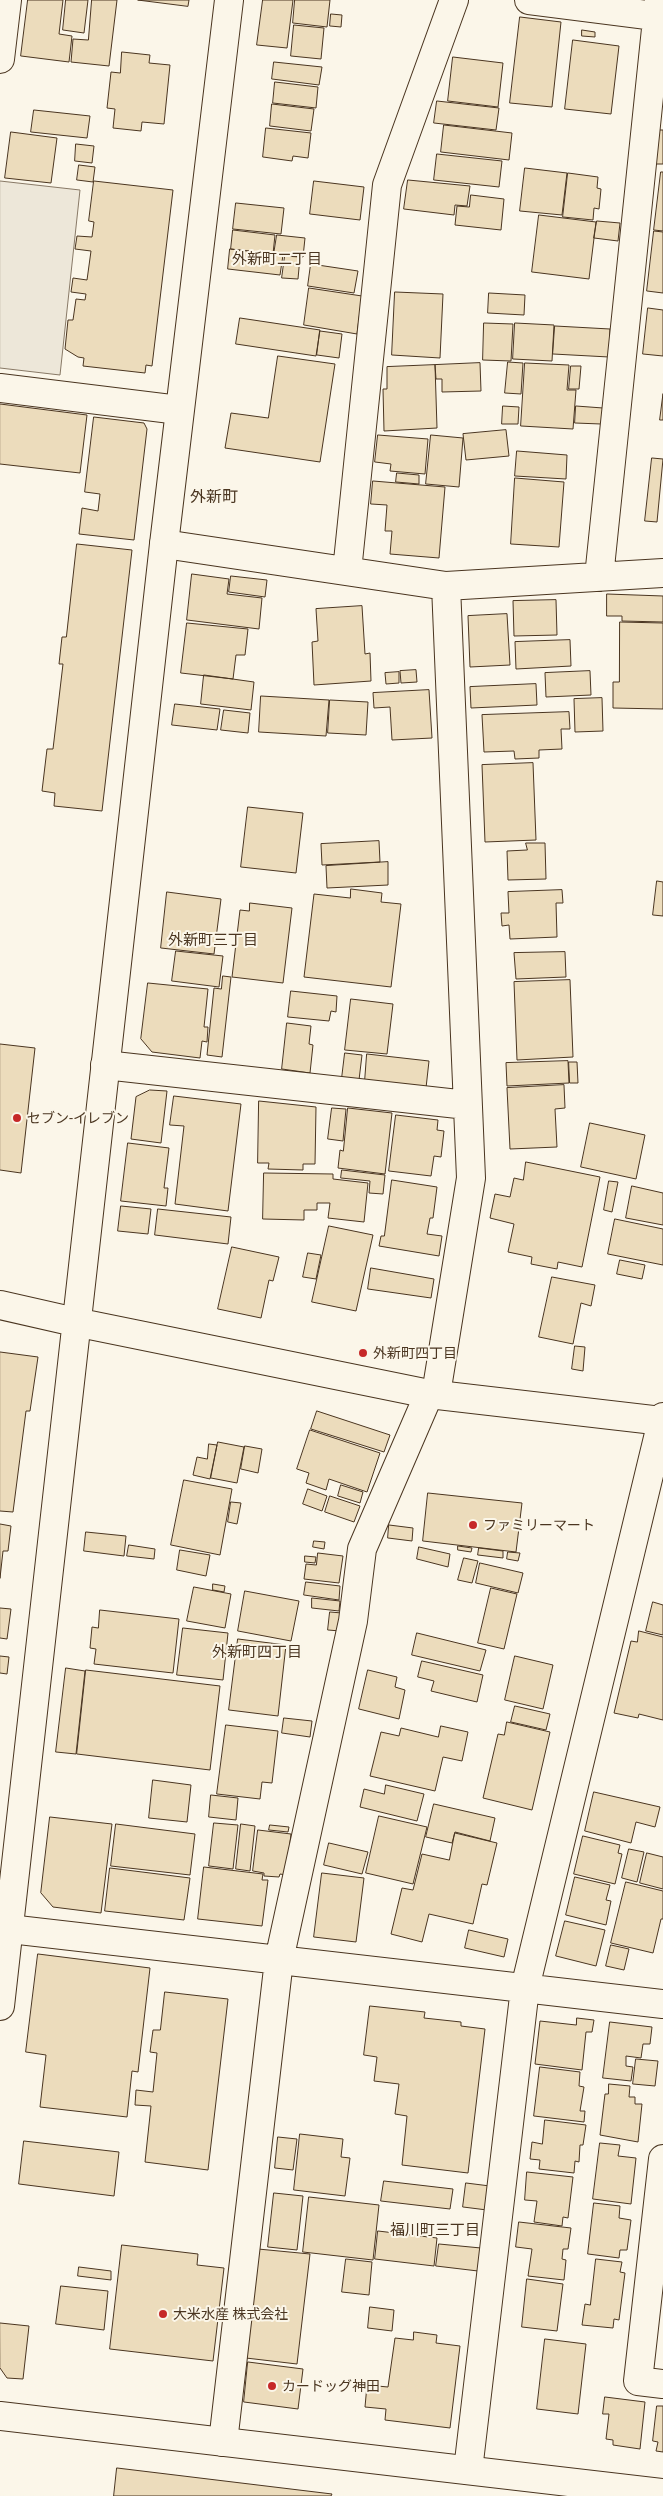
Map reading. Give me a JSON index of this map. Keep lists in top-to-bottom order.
{
  "districts": [
    "外新町二丁目",
    "外新町",
    "外新町三丁目",
    "外新町四丁目",
    "福川町三丁目"
  ],
  "places": [
    "セブン-イレブン",
    "外新町四丁目",
    "ファミリーマート",
    "大米水産 株式会社",
    "カードッグ神田"
  ]
}
